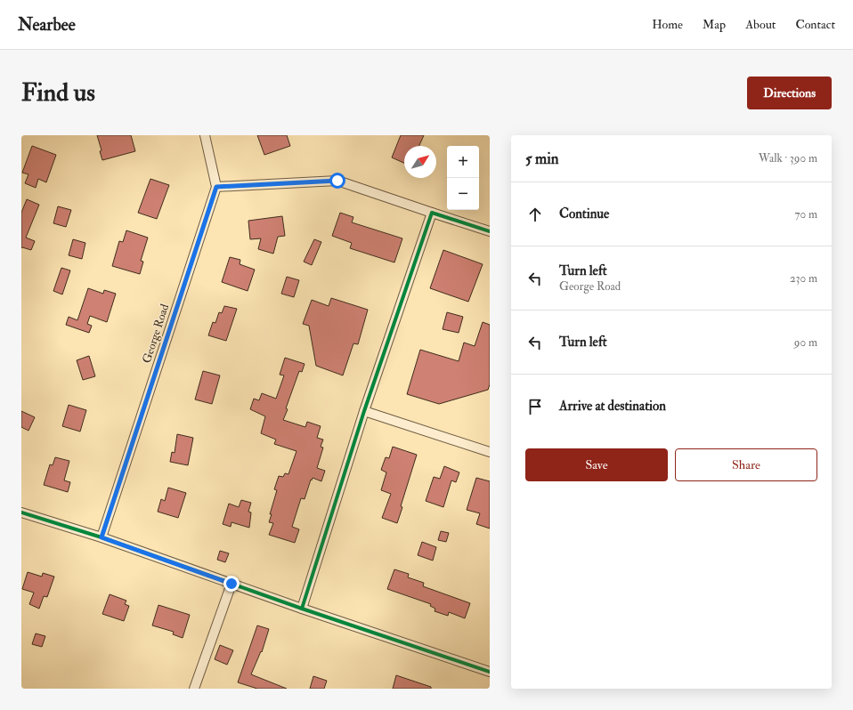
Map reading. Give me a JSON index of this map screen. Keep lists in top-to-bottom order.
{
  "streets": {
    "street": ["George Road"]
  },
  "north": "top right",
  "page": {
    "header": "Nearbee",
    "nav": [
      "Home",
      "Map",
      "About",
      "Contact"
    ],
    "buttons": [
      "Directions",
      ["Save", "Share"]
    ],
    "title": "Find us",
    "heading": ["5 min", "Walk · 390 m"],
    "map_buttons": ["+", "−"],
    "list": [
      ["Continue", "70 m"],
      ["Turn left", "George Road", "230 m"],
      ["Turn left", "90 m"],
      "Arrive at destination"
    ]
  }
}
